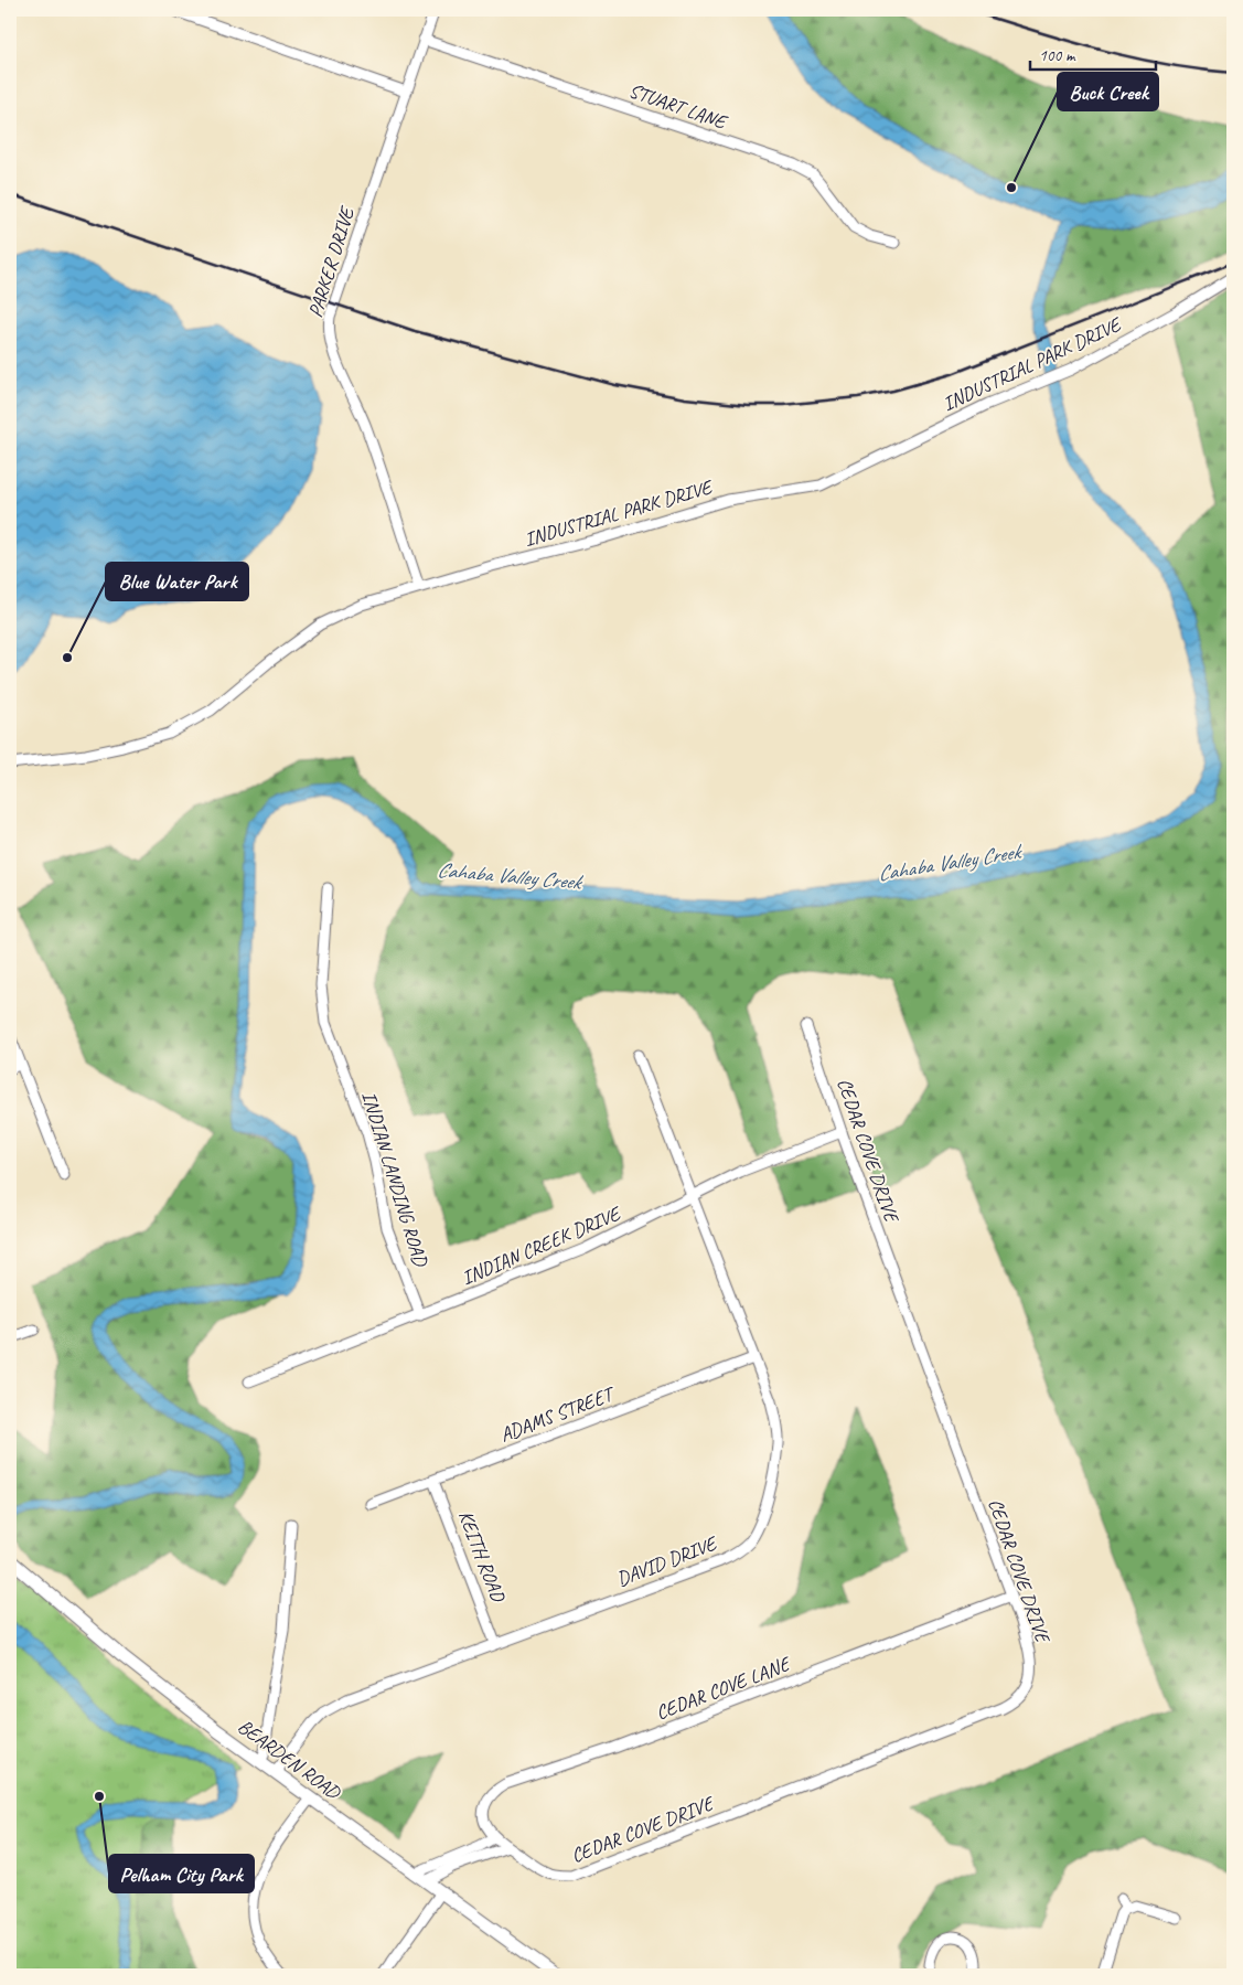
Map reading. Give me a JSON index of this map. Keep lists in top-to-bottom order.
{
  "streets": {
    "street": [
      "STUART LANE",
      "PARKER DRIVE",
      "INDUSTRIAL PARK DRIVE",
      "CEDAR COVE DRIVE",
      "INDIAN LANDING ROAD",
      "INDIAN CREEK DRIVE",
      "ADAMS STREET",
      "KEITH ROAD",
      "DAVID DRIVE",
      "CEDAR COVE LANE",
      "BEARDEN ROAD"
    ]
  },
  "crossings": [
    ["STUART LANE", "PARKER DRIVE"],
    ["PARKER DRIVE", "INDUSTRIAL PARK DRIVE"],
    ["CEDAR COVE DRIVE", "INDIAN CREEK DRIVE"],
    ["CEDAR COVE DRIVE", "CEDAR COVE LANE"],
    ["INDIAN LANDING ROAD", "INDIAN CREEK DRIVE"],
    ["INDIAN CREEK DRIVE", "DAVID DRIVE"],
    ["ADAMS STREET", "KEITH ROAD"],
    ["ADAMS STREET", "DAVID DRIVE"],
    ["KEITH ROAD", "DAVID DRIVE"],
    ["DAVID DRIVE", "BEARDEN ROAD"]
  ],
  "water": ["Cahaba Valley Creek"],
  "places": ["Buck Creek", "Blue Water Park", "Pelham City Park"],
  "scale_bar": "100 m"
}
